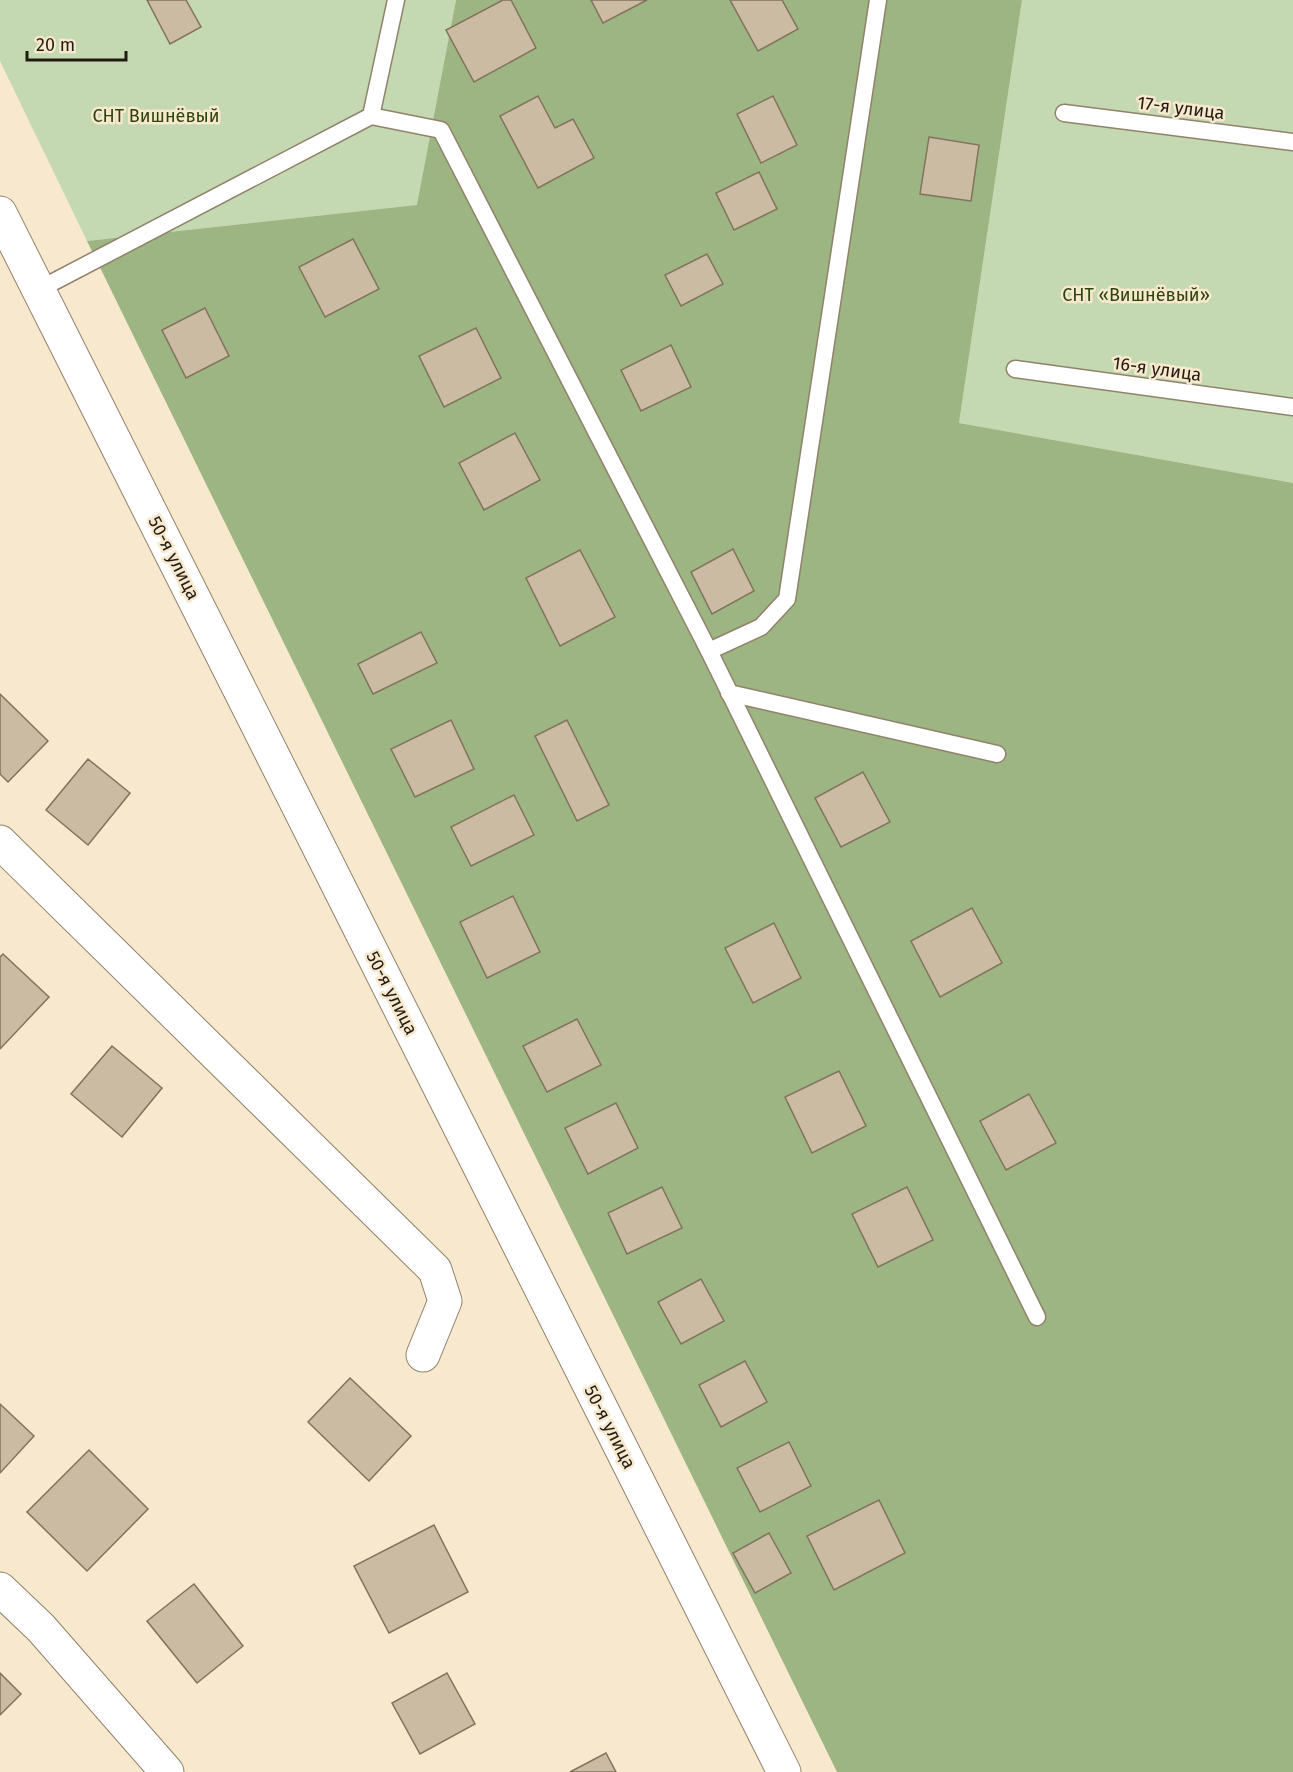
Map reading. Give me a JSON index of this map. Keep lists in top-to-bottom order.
{
  "streets": {
    "street": ["50-я улица"],
    "lane": ["17-я улица", "16-я улица"]
  },
  "parks": ["СНТ Вишнёвый", "СНТ «Вишнёвый»"],
  "scale_bar": "20 m"
}
